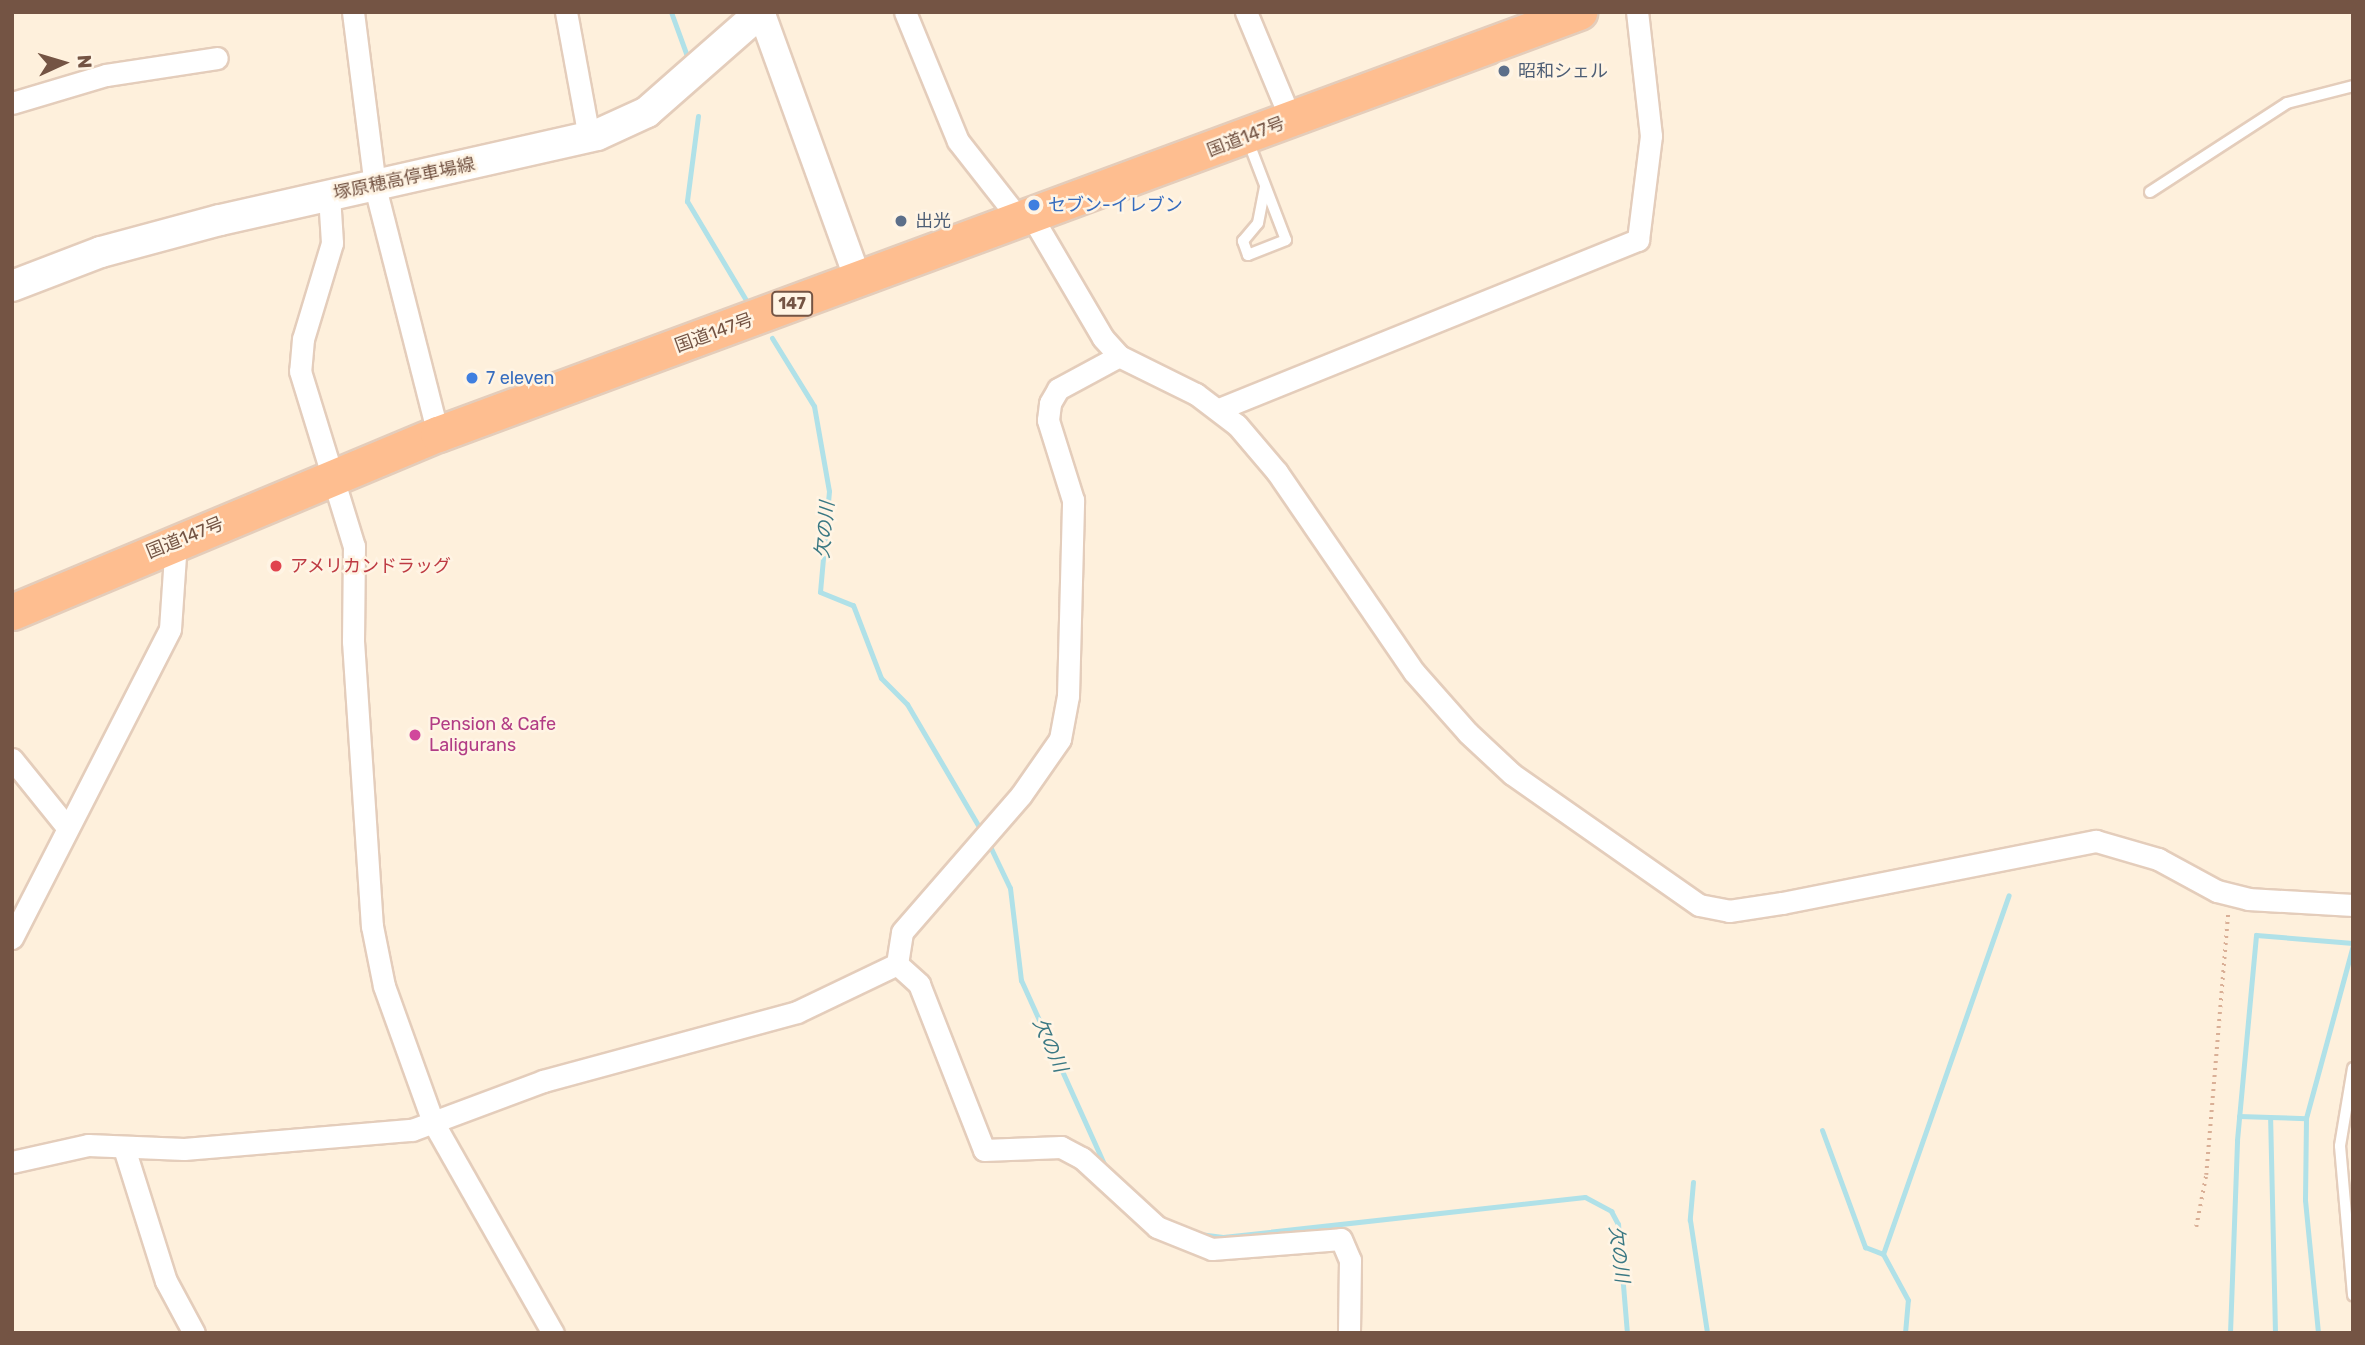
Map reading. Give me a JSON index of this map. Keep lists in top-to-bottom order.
{
  "streets": {
    "highway": ["国道147号", "147"],
    "main road": ["塚原穂高停車場線"]
  },
  "water": ["欠の川"],
  "places": [
    "昭和シェル",
    "セブン-イレブン",
    "出光",
    "7 eleven",
    "アメリカンドラッグ",
    "Pension & Cafe Laligurans"
  ],
  "north": "right"
}
